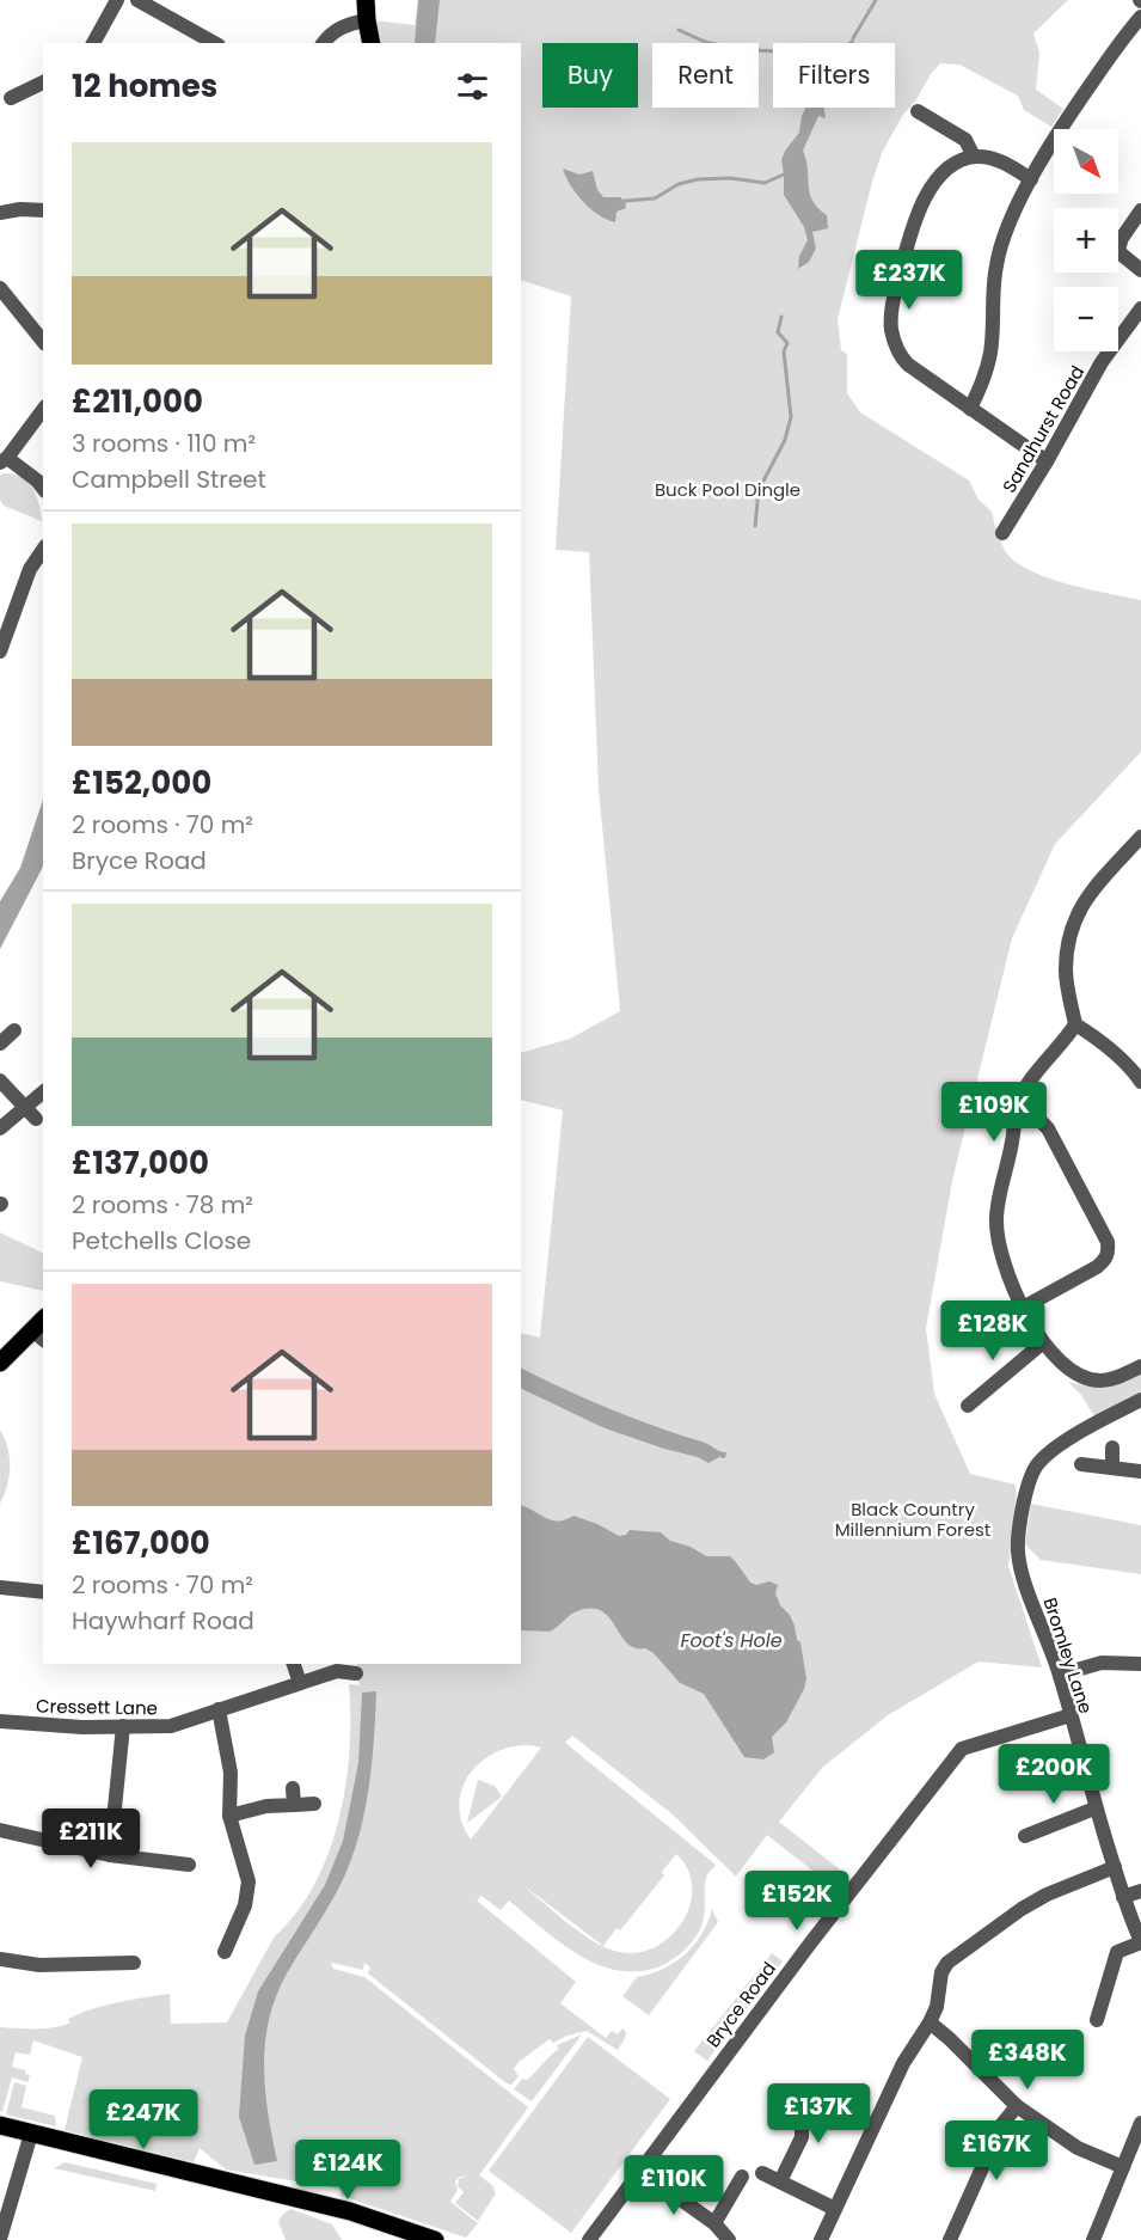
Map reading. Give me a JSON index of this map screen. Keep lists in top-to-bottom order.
{
  "streets": {
    "street": [
      "Sandhurst Road",
      "Bromley Lane",
      "Cressett Lane",
      "Bryce Road"
    ]
  },
  "crossings": [
    ["Bromley Lane", "Bryce Road"]
  ],
  "water": ["Foot's Hole"],
  "parks": ["Buck Pool Dingle", "Black Country Millennium Forest"],
  "north": "bottom right",
  "page": {
    "chip": ["Buy", "Rent", "Filters"],
    "heading": "12 homes",
    "map_buttons": ["+", "−"],
    "list": [
      {
        "name": "£211,000",
        "note": "3 rooms · 110 m² · Campbell Street"
      },
      {
        "name": "£152,000",
        "note": "2 rooms · 70 m² · Bryce Road"
      },
      {
        "name": "£137,000",
        "note": "2 rooms · 78 m² · Petchells Close"
      },
      {
        "name": "£167,000",
        "note": "2 rooms · 70 m² · Haywharf Road"
      }
    ],
    "price": [
      "£237K",
      "£109K",
      "£128K",
      "£200K",
      "£211K",
      "£152K",
      "£348K",
      "£137K",
      "£247K",
      "£167K",
      "£124K",
      "£110K"
    ]
  }
}
